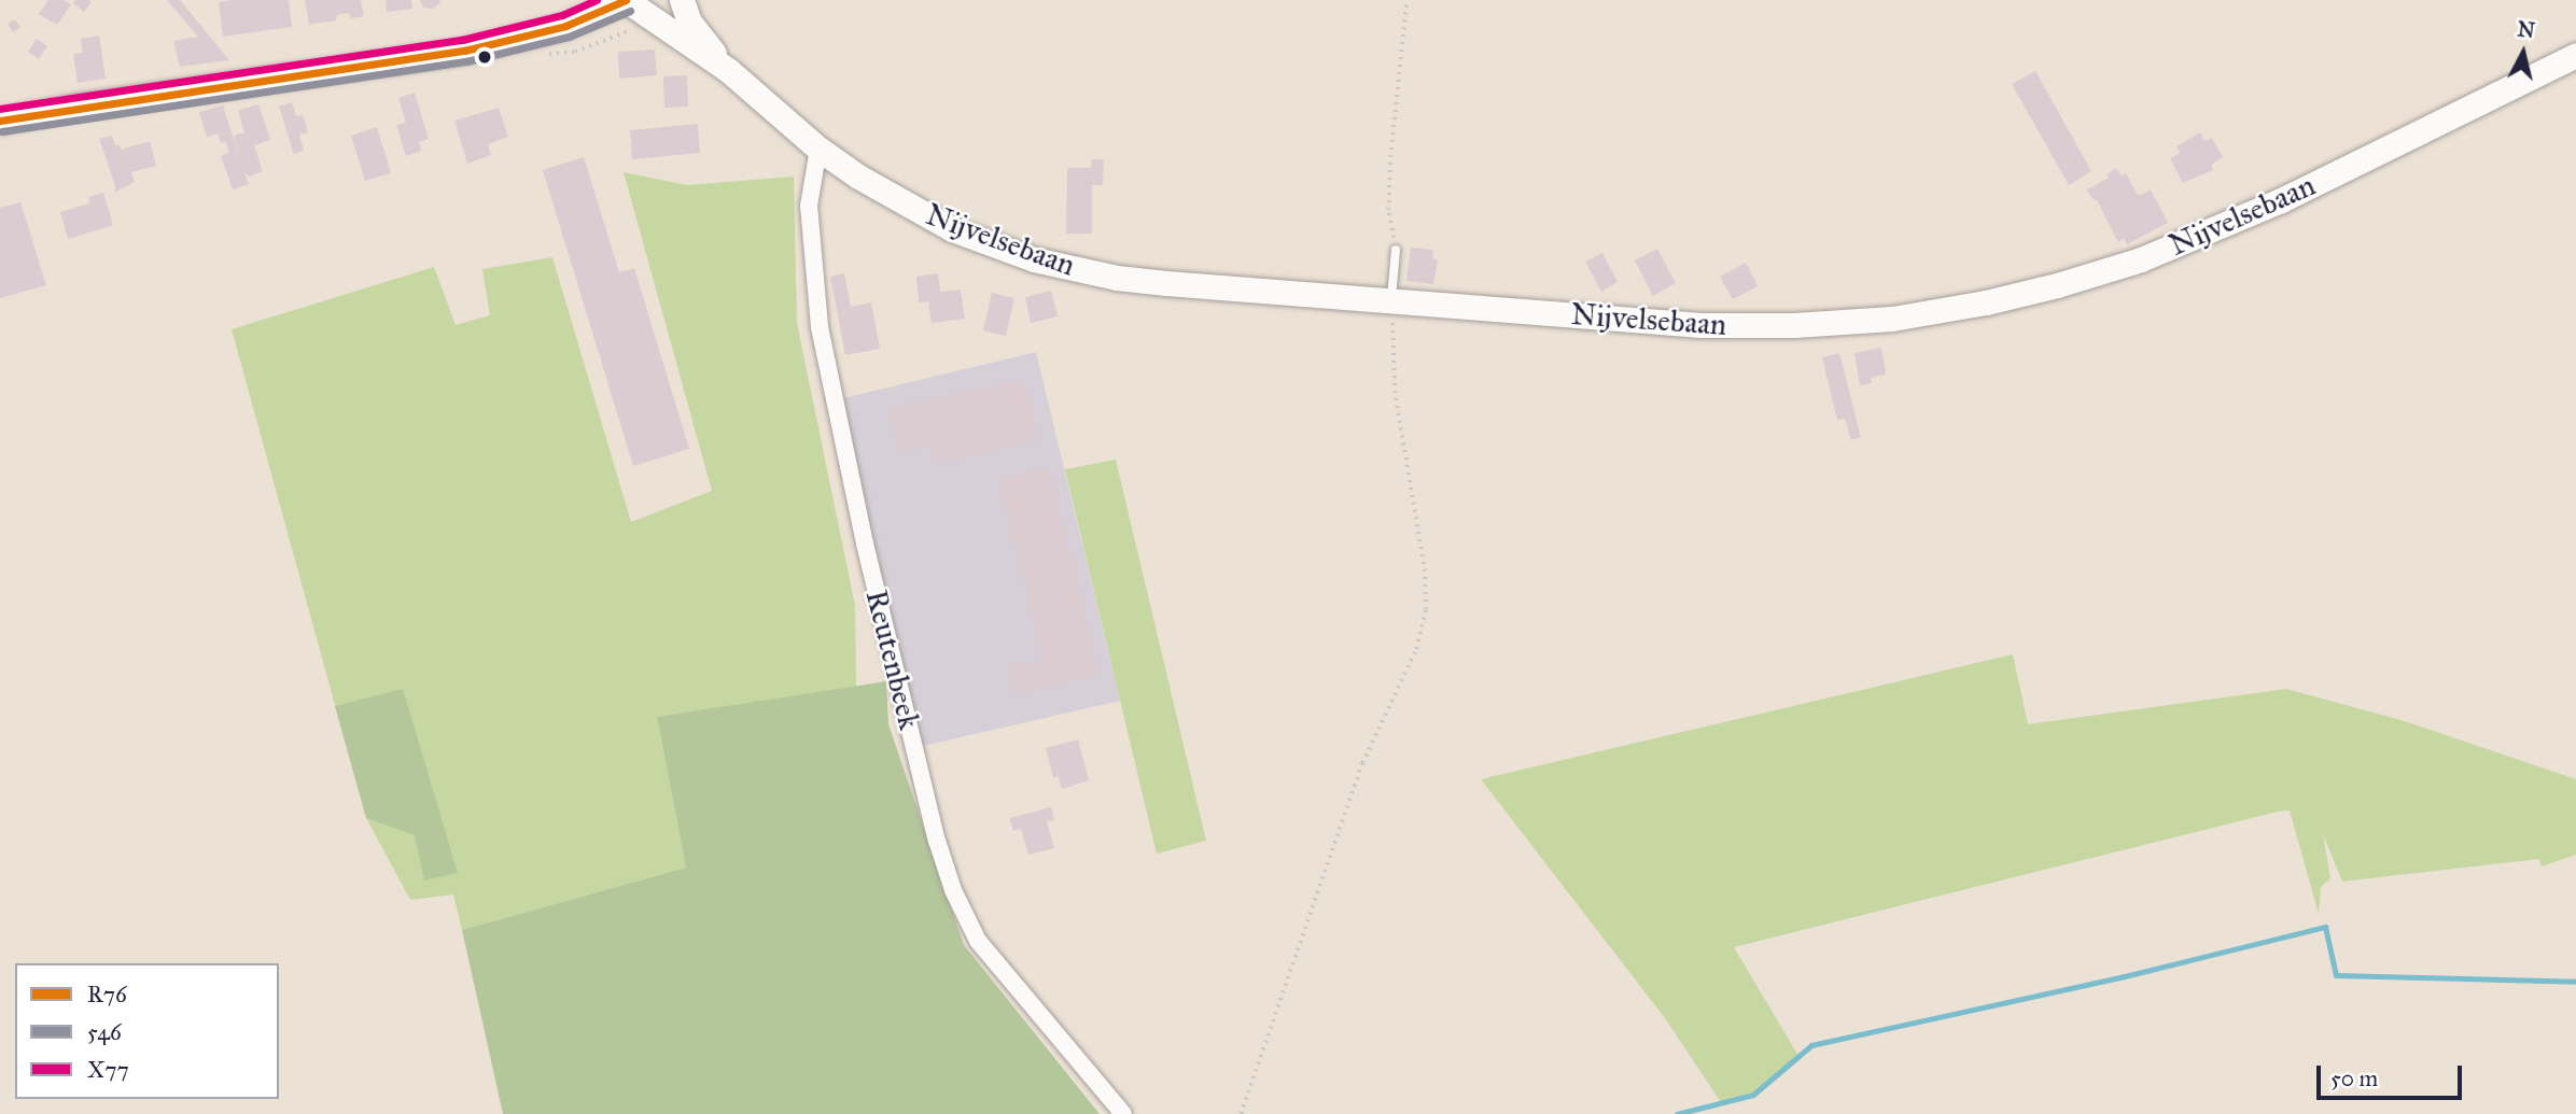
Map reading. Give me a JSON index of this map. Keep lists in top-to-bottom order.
{
  "streets": {
    "main road": ["Nijvelsebaan"],
    "street": ["Reutenbeek"]
  },
  "crossings": [
    ["Nijvelsebaan", "Reutenbeek"]
  ],
  "lines": ["transit line R76", "transit line X77", "transit line 546"],
  "legend": ["R76", "546", "X77"],
  "scale_bar": "50 m",
  "north": "top"
}
